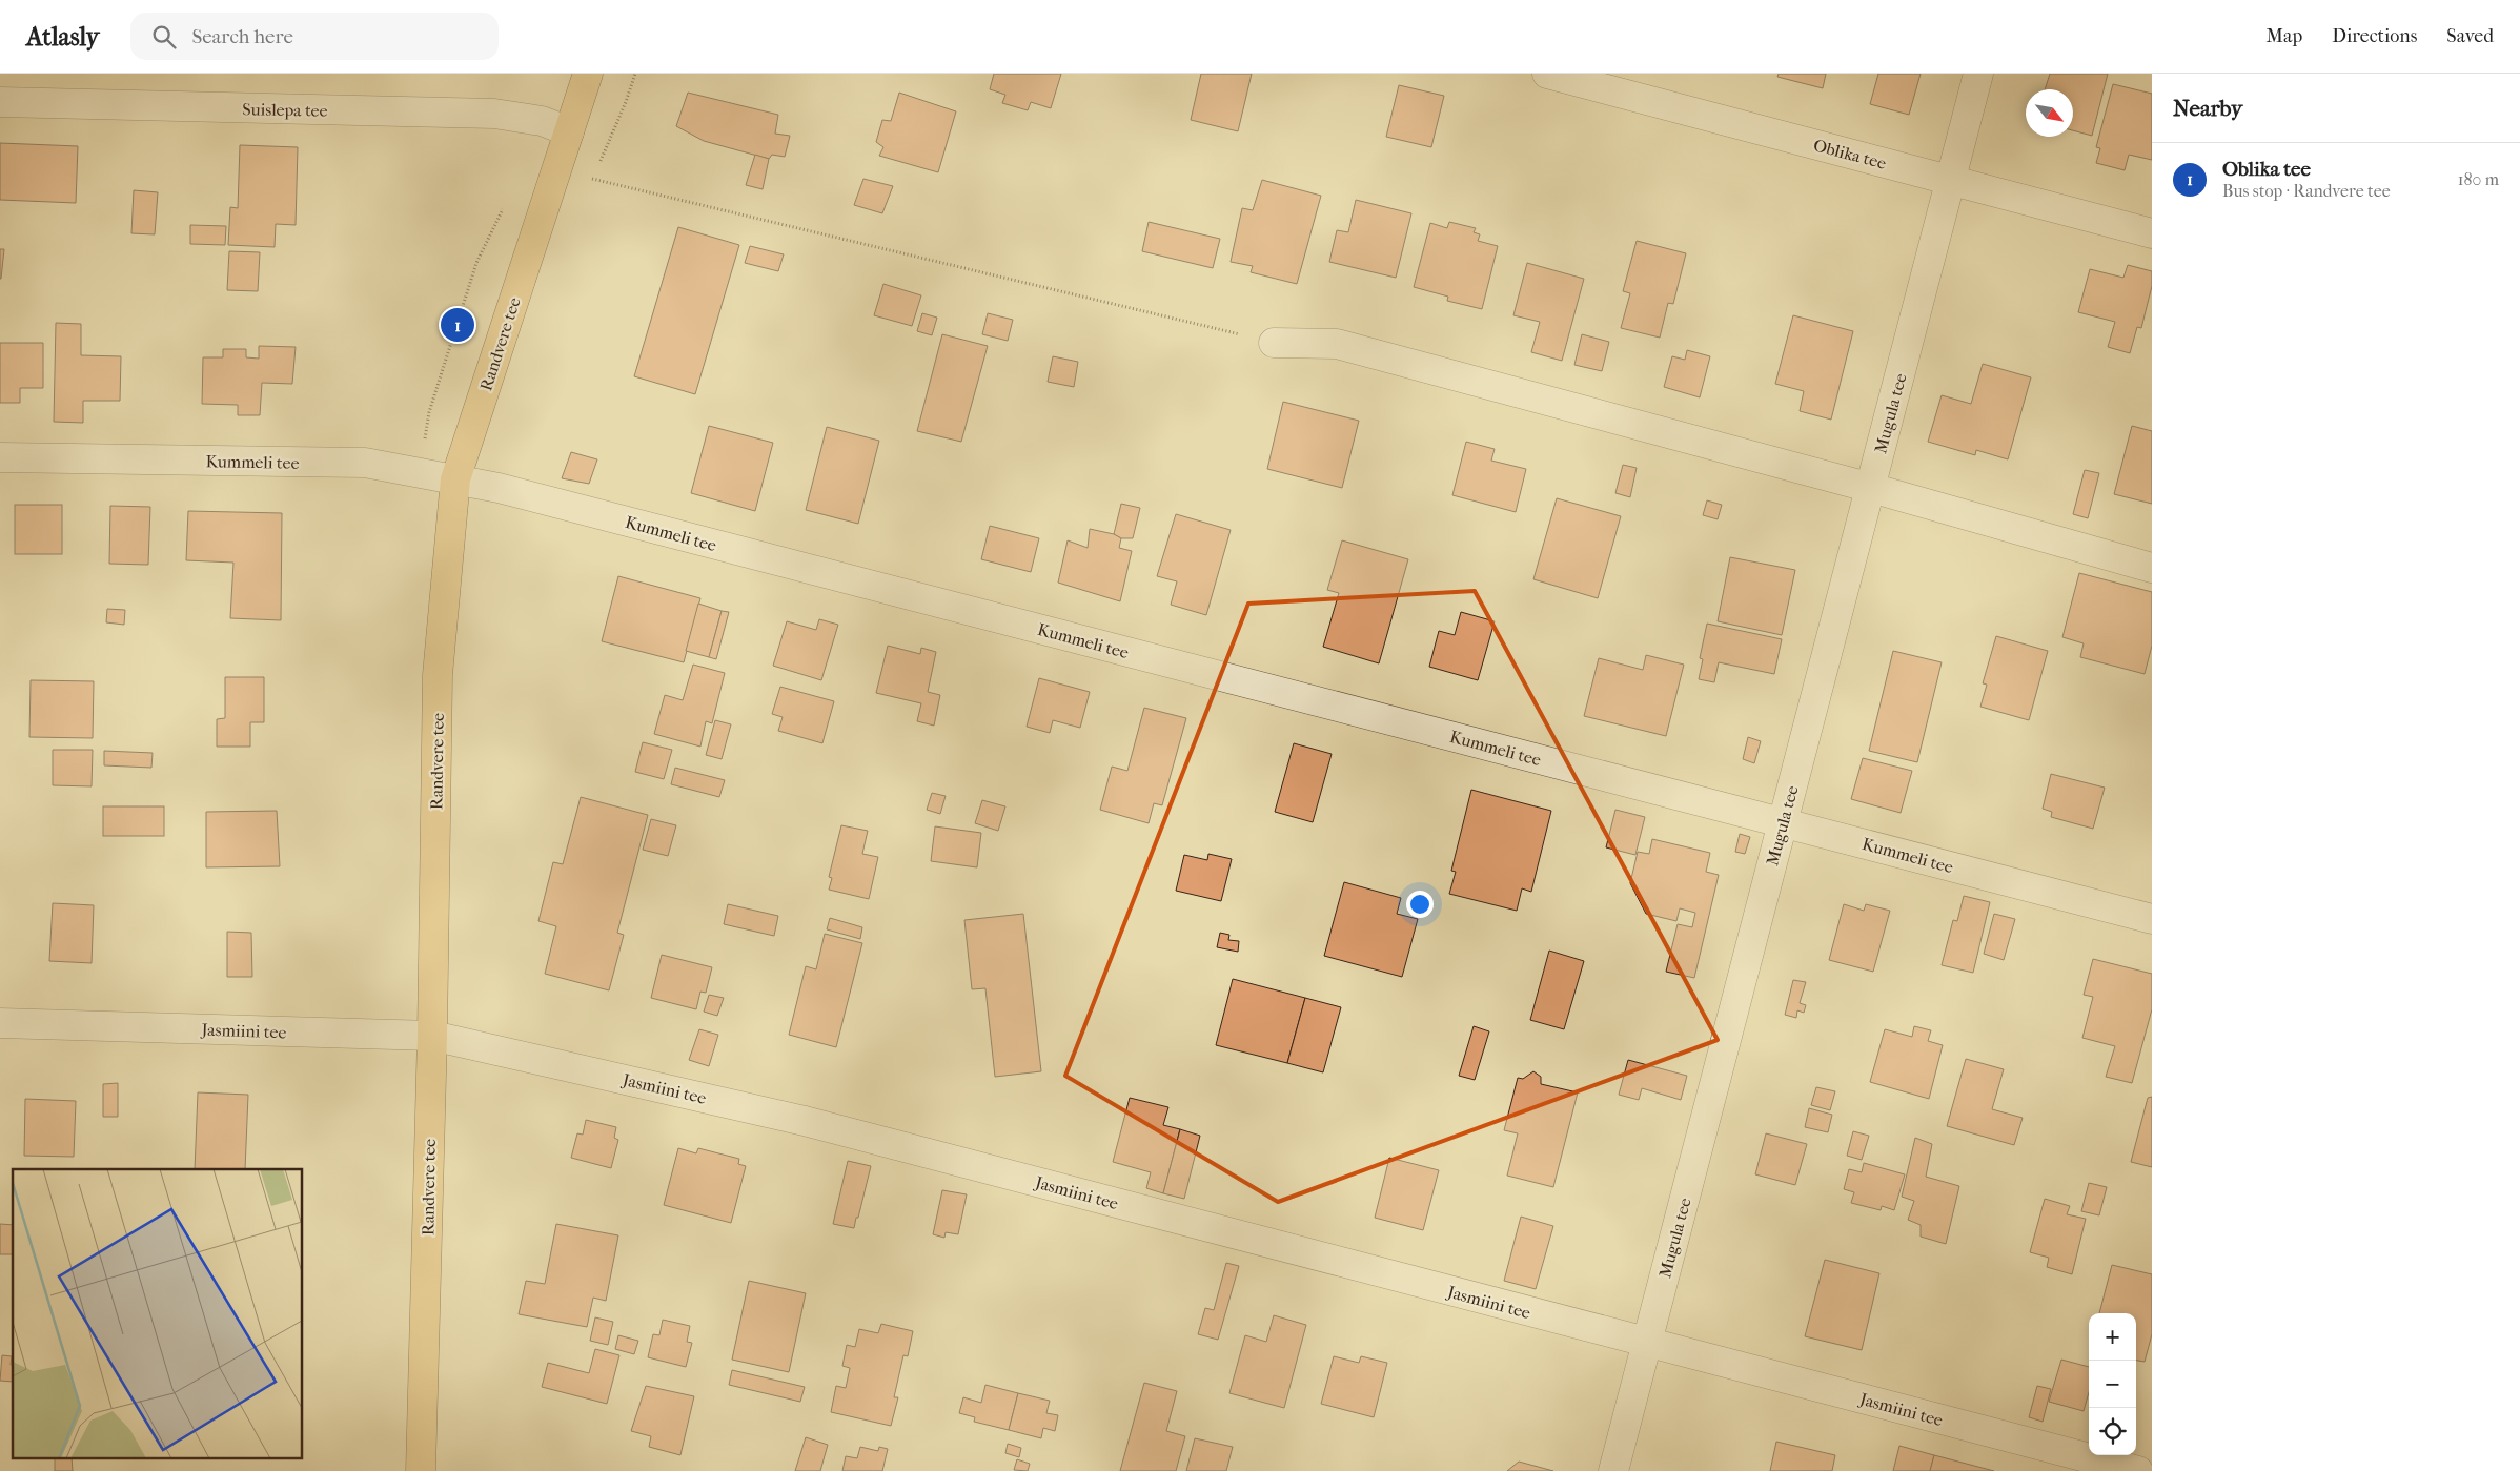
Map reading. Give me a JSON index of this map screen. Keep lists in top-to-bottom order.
{
  "streets": {
    "main road": ["Randvere tee"],
    "street": [
      "Suislepa tee",
      "Oblika tee",
      "Mugula tee",
      "Kummeli tee",
      "Jasmiini tee"
    ]
  },
  "crossings": [
    ["Suislepa tee", "Randvere tee"],
    ["Oblika tee", "Mugula tee"],
    ["Randvere tee", "Kummeli tee"],
    ["Randvere tee", "Jasmiini tee"],
    ["Mugula tee", "Kummeli tee"],
    ["Mugula tee", "Jasmiini tee"]
  ],
  "north": "bottom right",
  "page": {
    "header": "Atlasly",
    "search": "Search here",
    "nav": ["Map", "Directions", "Saved"],
    "heading": "Nearby",
    "list": [
      {
        "mark": "1",
        "name": "Oblika tee",
        "note": "Bus stop · Randvere tee",
        "value": "180 m"
      }
    ],
    "pins": "1",
    "map_buttons": ["+", "−"]
  }
}
